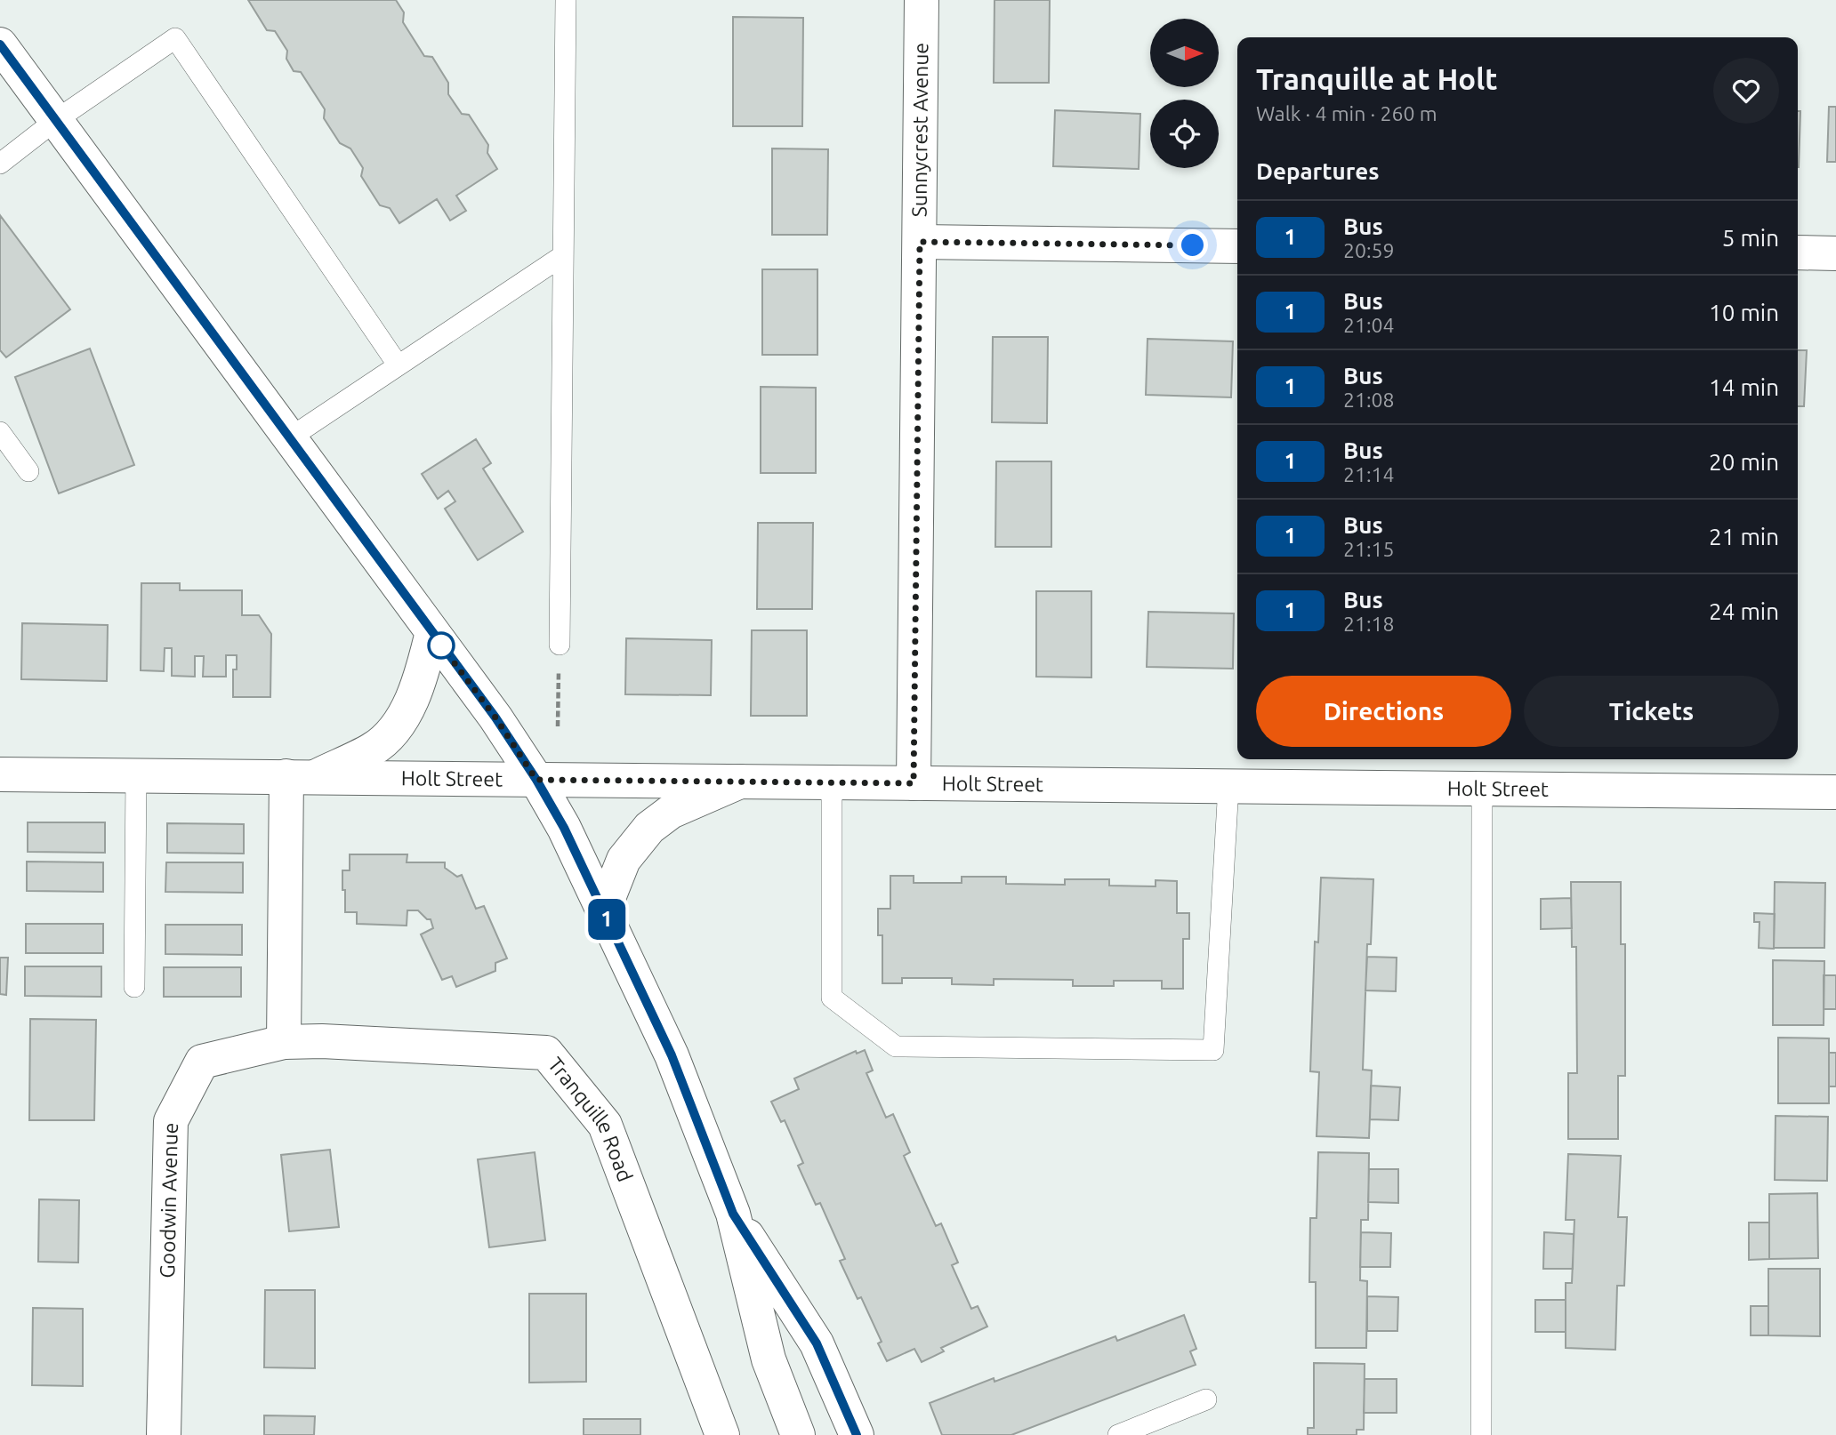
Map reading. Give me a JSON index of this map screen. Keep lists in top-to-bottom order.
{
  "streets": {
    "street": [
      "Sunnycrest Avenue",
      "Holt Street",
      "Tranquille Road",
      "Goodwin Avenue"
    ]
  },
  "crossings": [
    ["Sunnycrest Avenue", "Holt Street"],
    ["Tranquille Road", "Goodwin Avenue"]
  ],
  "lines": ["bus line 1"],
  "north": "right",
  "page": {
    "on_map": "1",
    "heading": [
      ["Tranquille at Holt", "Walk · 4 min · 260 m"],
      "Departures"
    ],
    "list": [
      {
        "mark": "1",
        "name": "Bus",
        "note": "20:59",
        "value": "5 min"
      },
      {
        "mark": "1",
        "name": "Bus",
        "note": "21:04",
        "value": "10 min"
      },
      {
        "mark": "1",
        "name": "Bus",
        "note": "21:08",
        "value": "14 min"
      },
      {
        "mark": "1",
        "name": "Bus",
        "note": "21:14",
        "value": "20 min"
      },
      {
        "mark": "1",
        "name": "Bus",
        "note": "21:15",
        "value": "21 min"
      },
      {
        "mark": "1",
        "name": "Bus",
        "note": "21:18",
        "value": "24 min"
      }
    ],
    "buttons": ["Directions", "Tickets"]
  }
}
